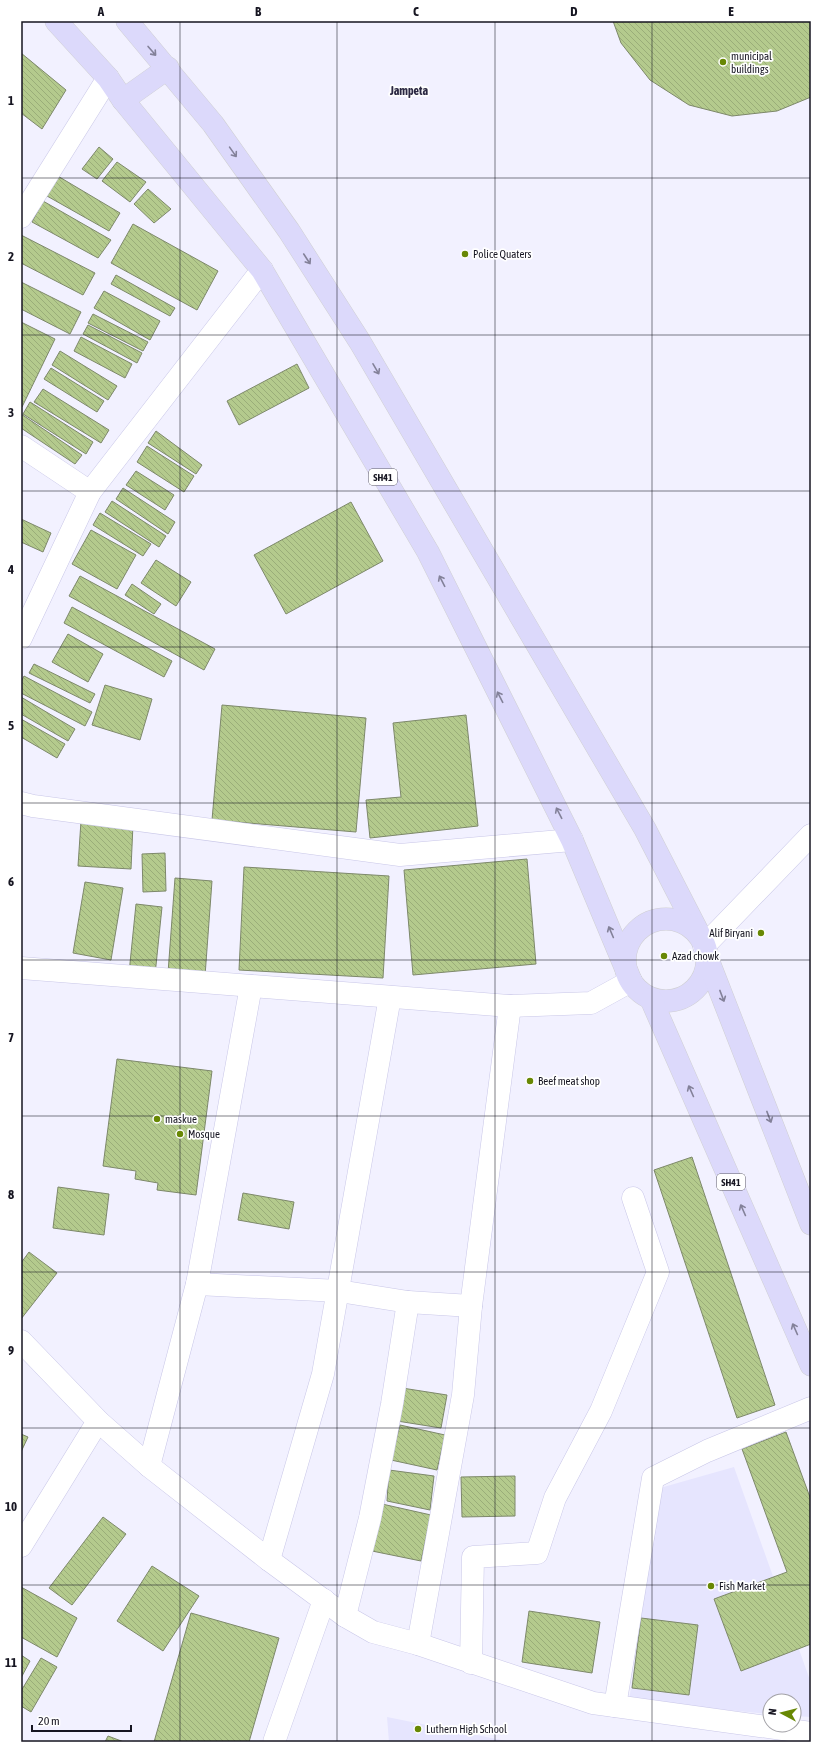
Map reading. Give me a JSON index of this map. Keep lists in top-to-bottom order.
{
  "streets": {
    "main road": ["SH41"]
  },
  "districts": ["Jampeta"],
  "places": [
    "municipal buildings",
    "Police Quaters",
    "Alif Biryani",
    "Azad chowk",
    "Beef meat shop",
    "maskue",
    "Mosque",
    "Fish Market",
    "Luthern High School"
  ],
  "scale_bar": "20 m",
  "north": "left",
  "grid": {
    "columns": [
      "A",
      "B",
      "C",
      "D",
      "E"
    ],
    "rows": [
      "1",
      "2",
      "3",
      "4",
      "5",
      "6",
      "7",
      "8",
      "9",
      "10",
      "11"
    ]
  }
}
